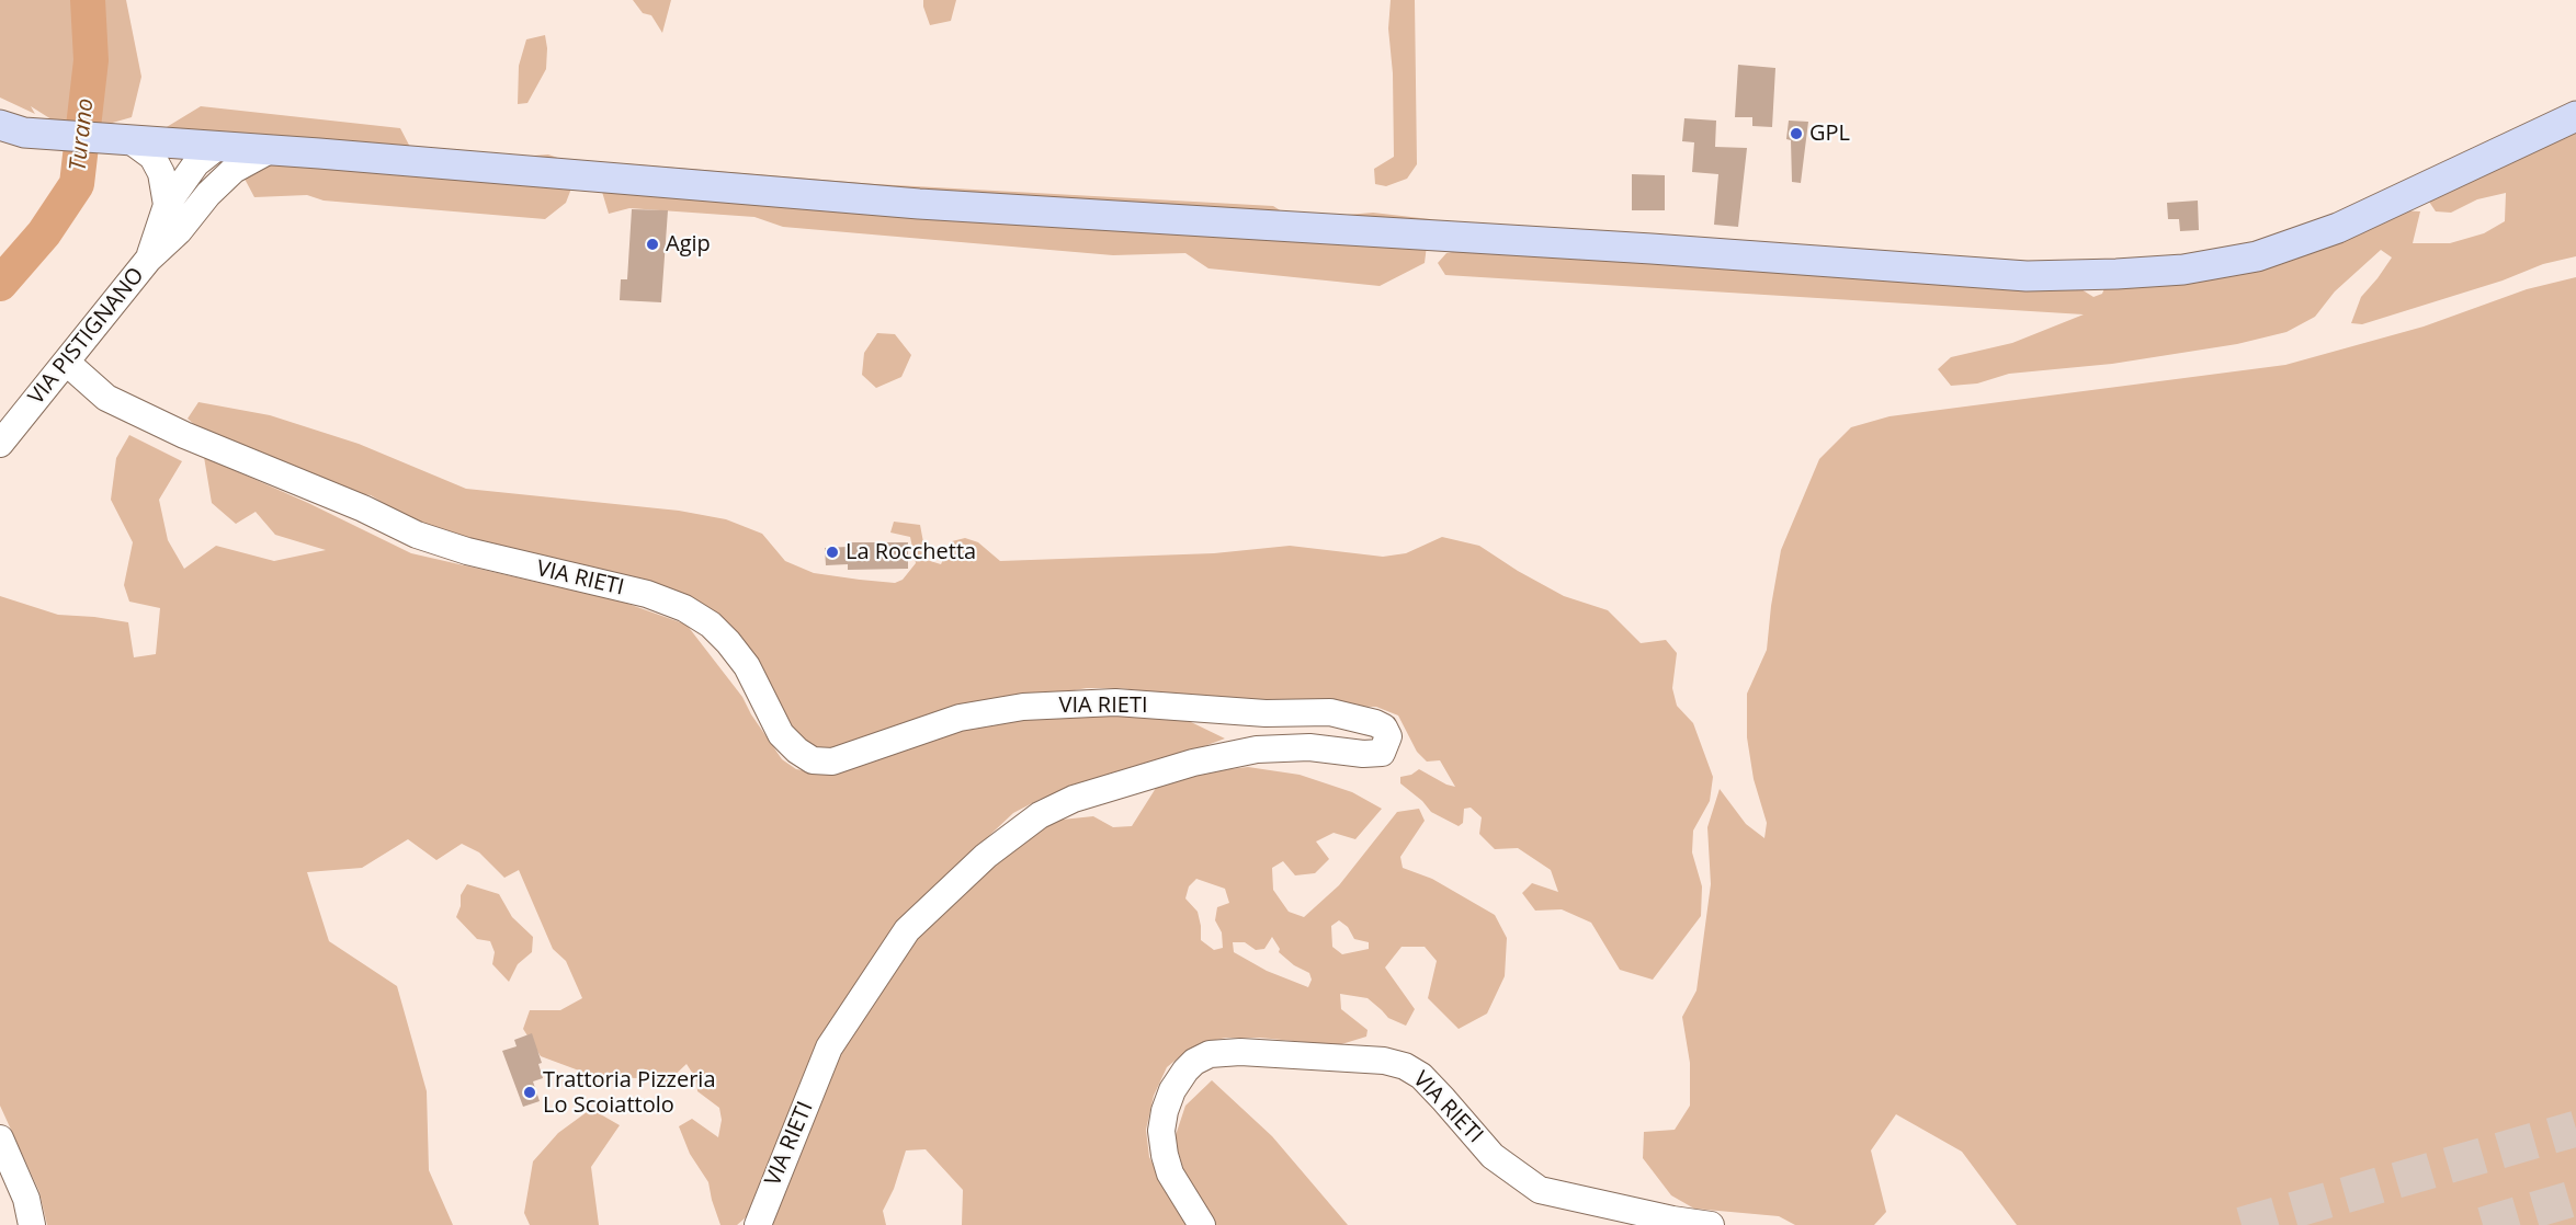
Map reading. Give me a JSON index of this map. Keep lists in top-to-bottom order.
{
  "streets": {
    "street": ["VIA PISTIGNANO", "VIA RIETI"]
  },
  "crossings": [
    ["VIA PISTIGNANO", "VIA RIETI"]
  ],
  "water": ["Turano"],
  "places": [
    "GPL",
    "Agip",
    "La Rocchetta",
    "Trattoria Pizzeria Lo Scoiattolo"
  ]
}
